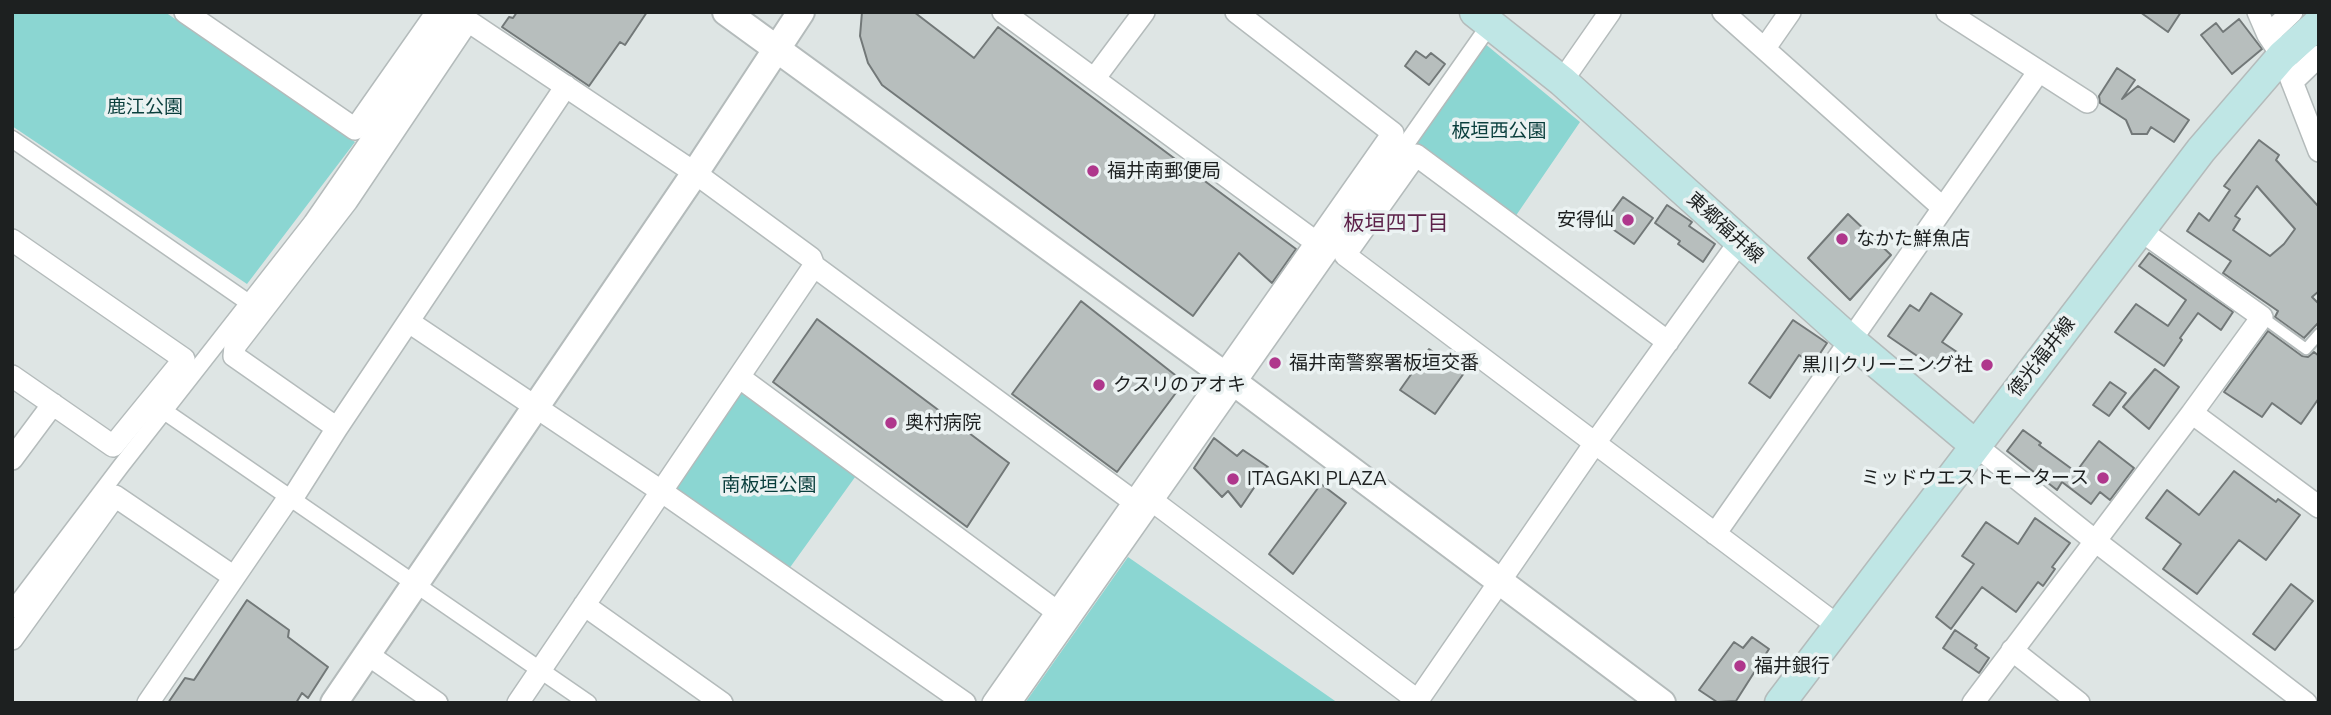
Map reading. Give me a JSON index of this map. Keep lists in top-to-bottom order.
{
  "streets": {
    "main road": ["東郷福井線", "徳光福井線"]
  },
  "crossings": [
    ["東郷福井線", "徳光福井線"]
  ],
  "districts": ["板垣四丁目"],
  "parks": ["鹿江公園", "板垣西公園", "南板垣公園"],
  "places": [
    "福井南郵便局",
    "安得仙",
    "なかた鮮魚店",
    "福井南警察署板垣交番",
    "黒川クリーニング社",
    "クスリのアオキ",
    "奥村病院",
    "ミッドウエストモータース",
    "ITAGAKI PLAZA",
    "福井銀行"
  ]
}
